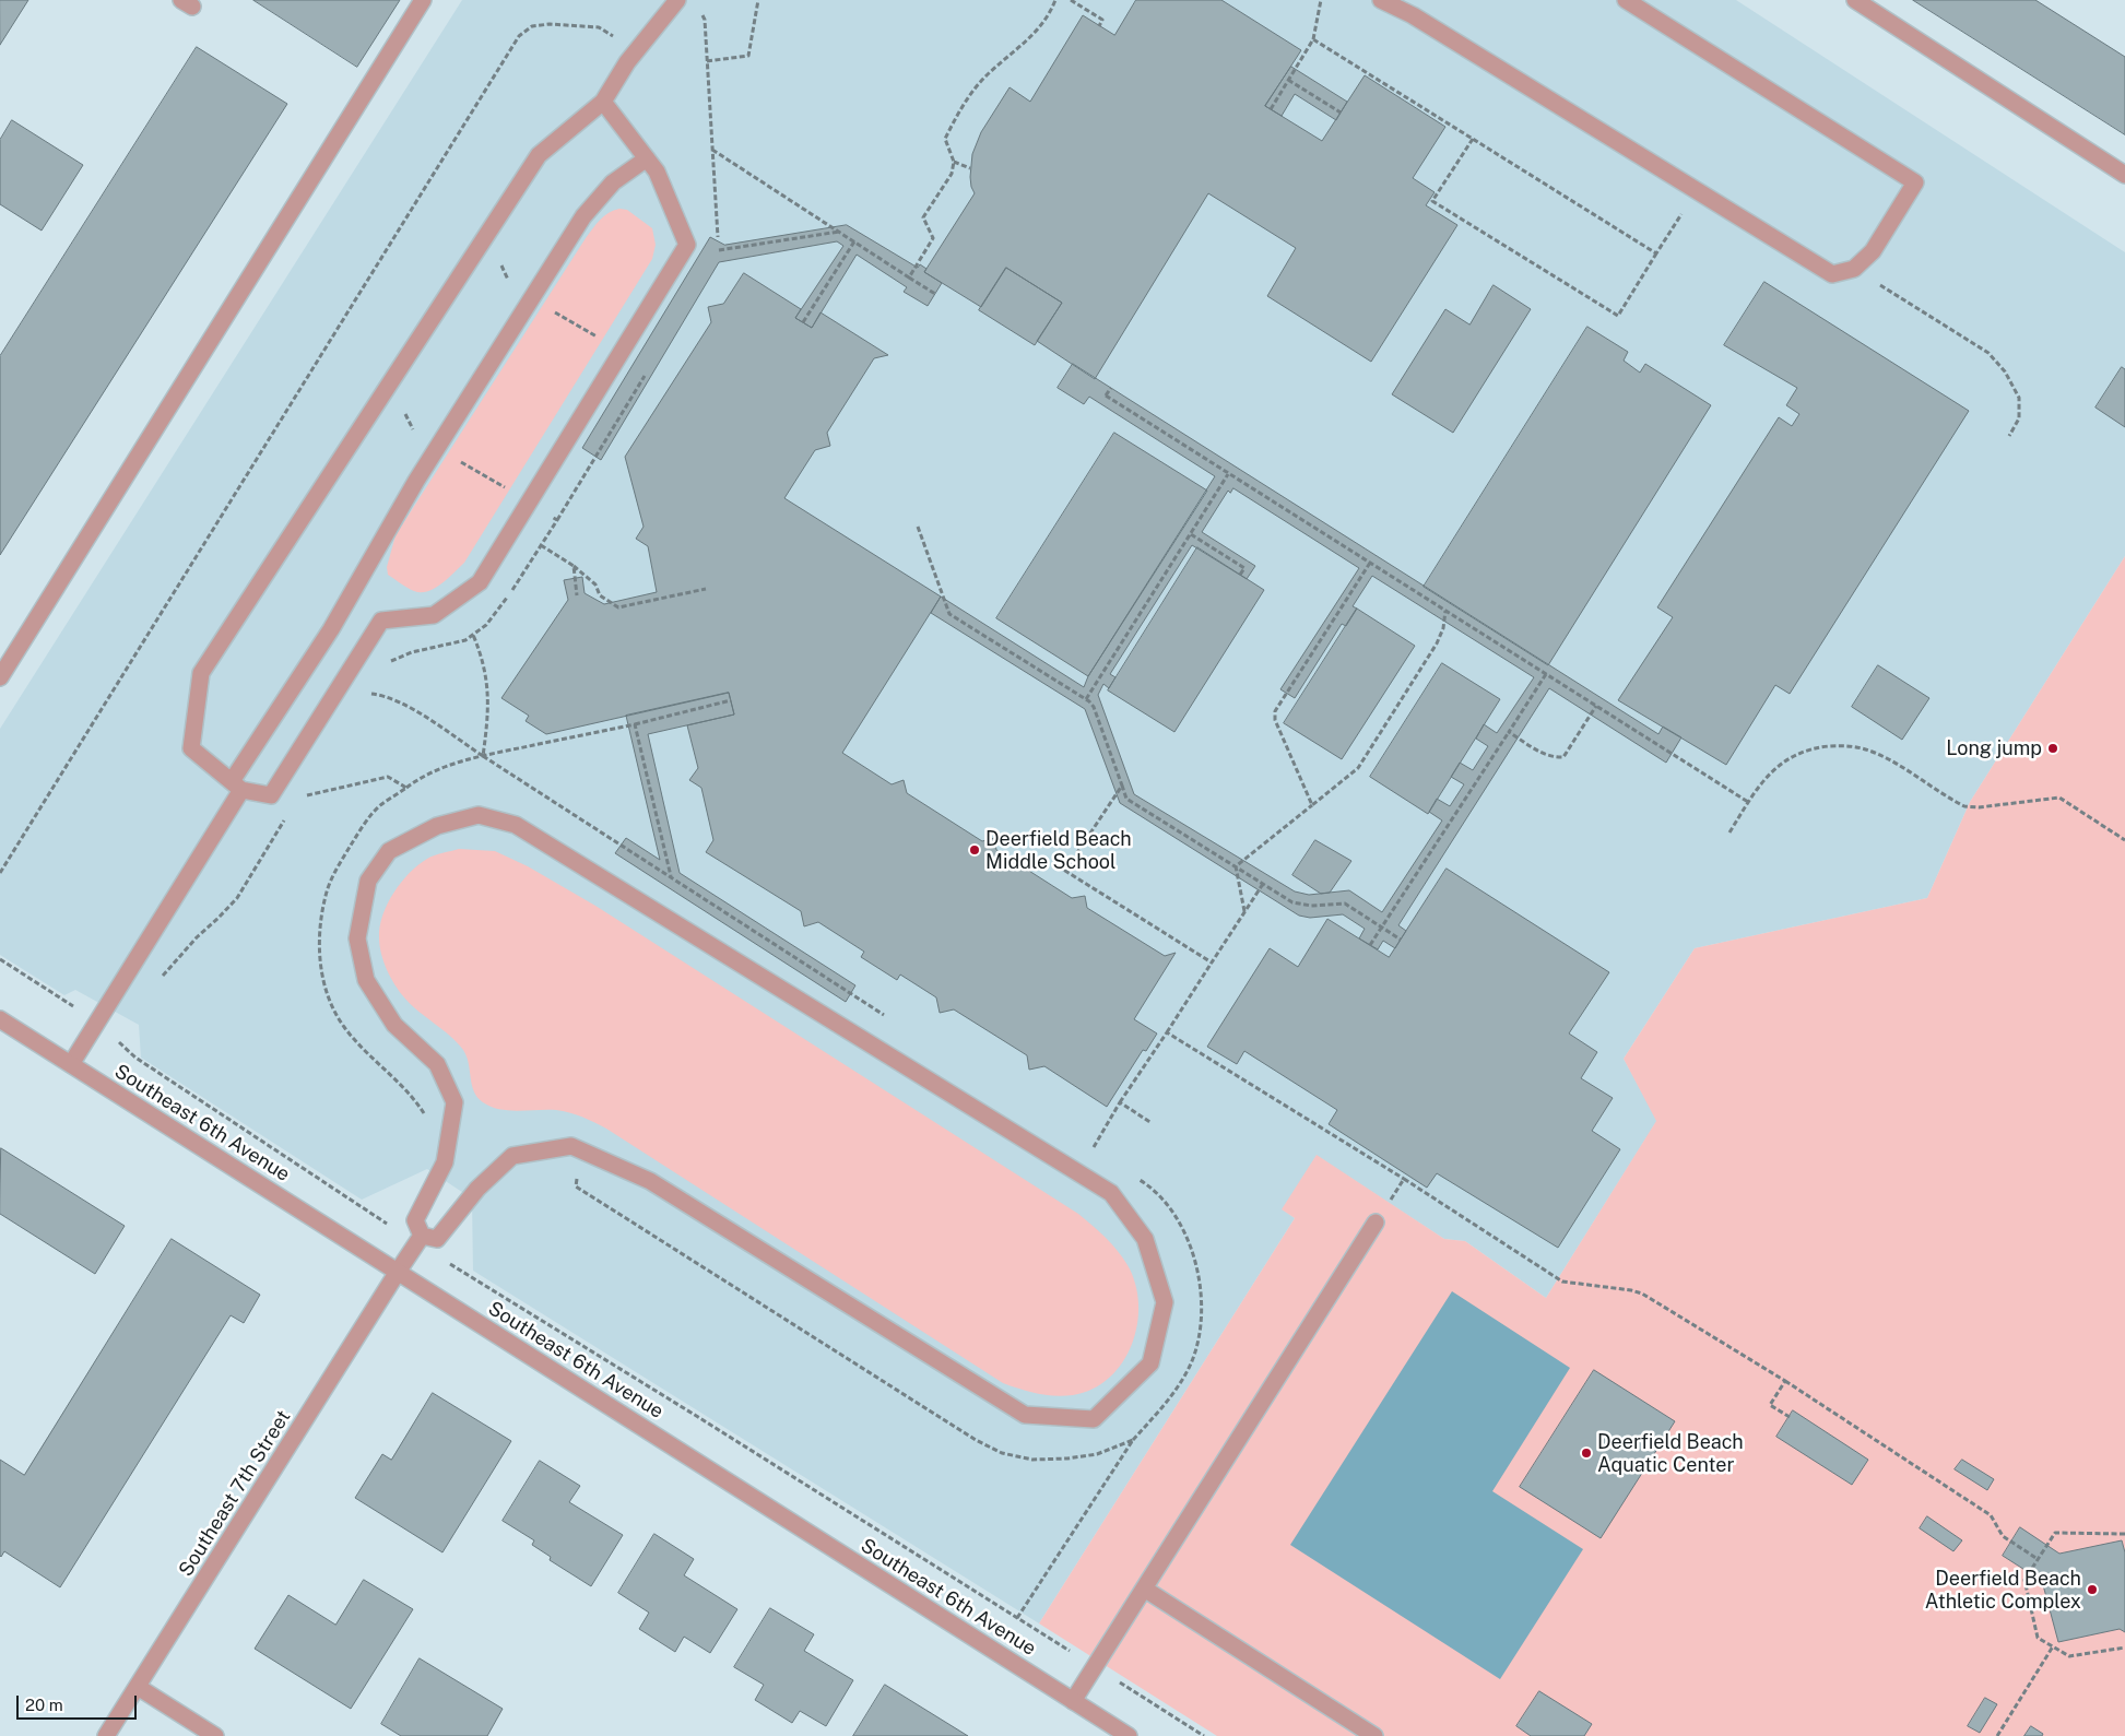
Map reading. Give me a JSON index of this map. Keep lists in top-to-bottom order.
{
  "streets": {
    "street": ["Southeast 6th Avenue", "Southeast 7th Street"]
  },
  "crossings": [
    ["Southeast 6th Avenue", "Southeast 7th Street"]
  ],
  "places": [
    "Long jump",
    "Deerfield Beach Middle School",
    "Deerfield Beach Aquatic Center",
    "Deerfield Beach Athletic Complex"
  ],
  "scale_bar": "20 m"
}
